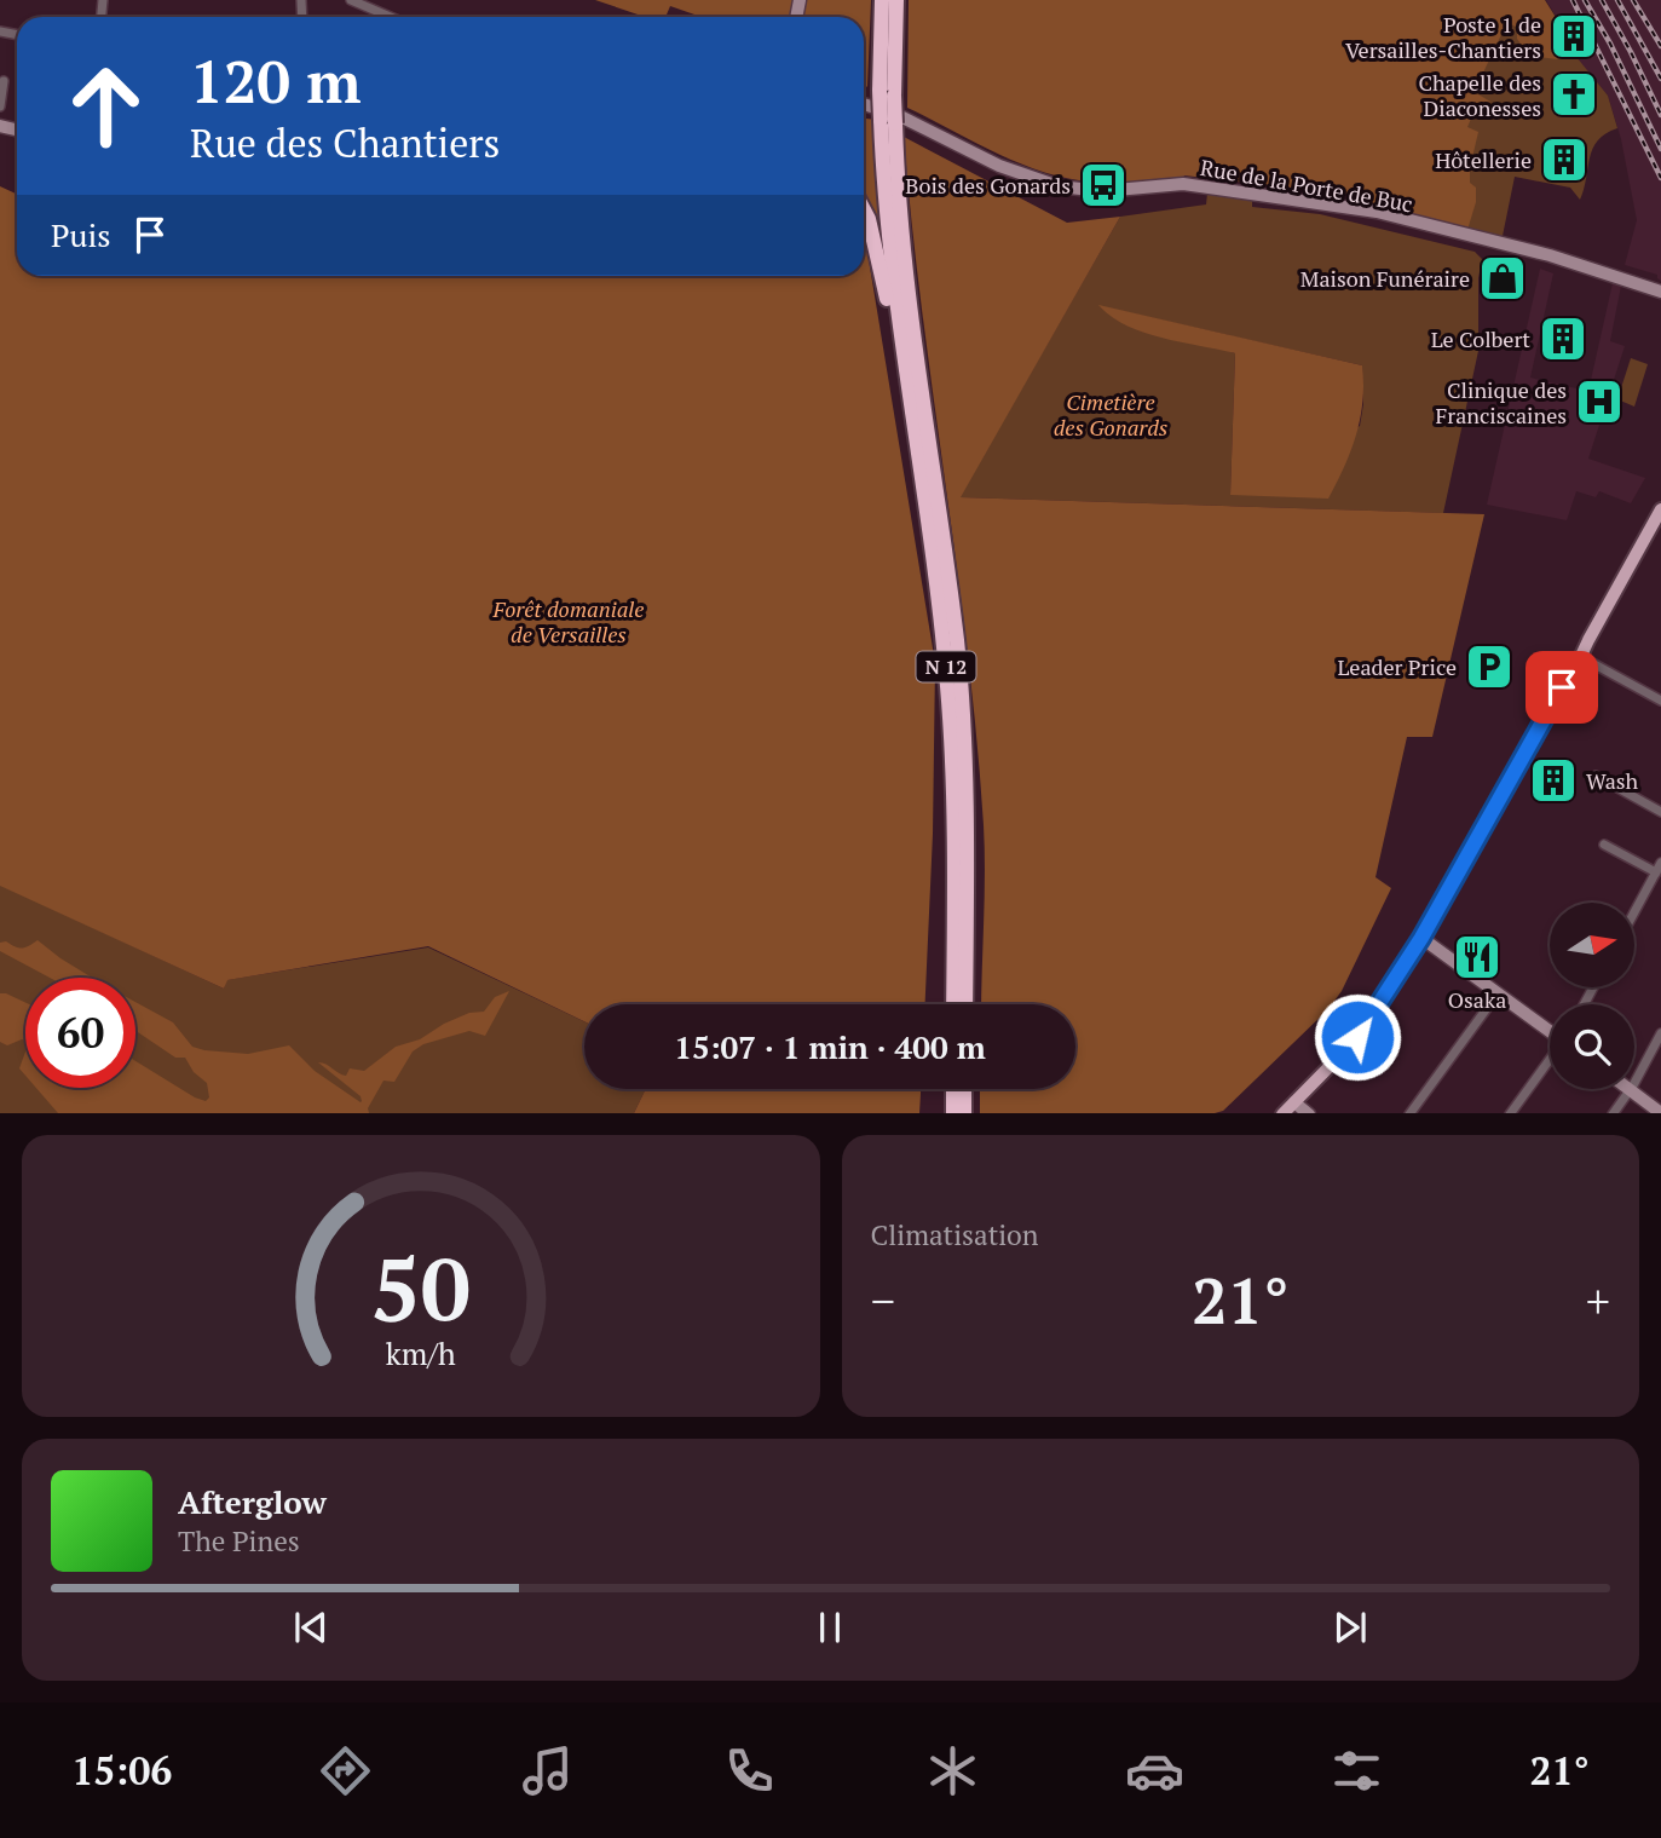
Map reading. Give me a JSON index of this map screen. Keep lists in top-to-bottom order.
{
  "streets": {
    "highway": ["N 12"],
    "main road": ["Rue de la Porte de Buc"]
  },
  "crossings": [
    ["Rue de la Porte de Buc", "N 12"]
  ],
  "parks": ["Cimetière des Gonards", "Forêt domaniale de Versailles"],
  "places": {
    "building": [
      "Poste 1 de Versailles-Chantiers",
      "Hôtellerie",
      "Le Colbert",
      "Wash"
    ],
    "church": ["Chapelle des Diaconesses"],
    "bus stop": ["Bois des Gonards"],
    "shop": ["Maison Funéraire"],
    "hospital": ["Clinique des Franciscaines"],
    "parking": ["Leader Price"],
    "restaurant": ["Osaka"]
  },
  "north": "right",
  "page": {
    "turn": ["120 m", "Rue des Chantiers"],
    "then": "Puis",
    "limit": "60",
    "trip": "15:07 · 1 min · 400 m",
    "tile": "Climatisation",
    "heat": ["−", "21°", "+"],
    "song": ["Afterglow", "The Pines"],
    "tabs": ["15:06", "21°"],
    "gauge": ["50", "km/h"]
  }
}
